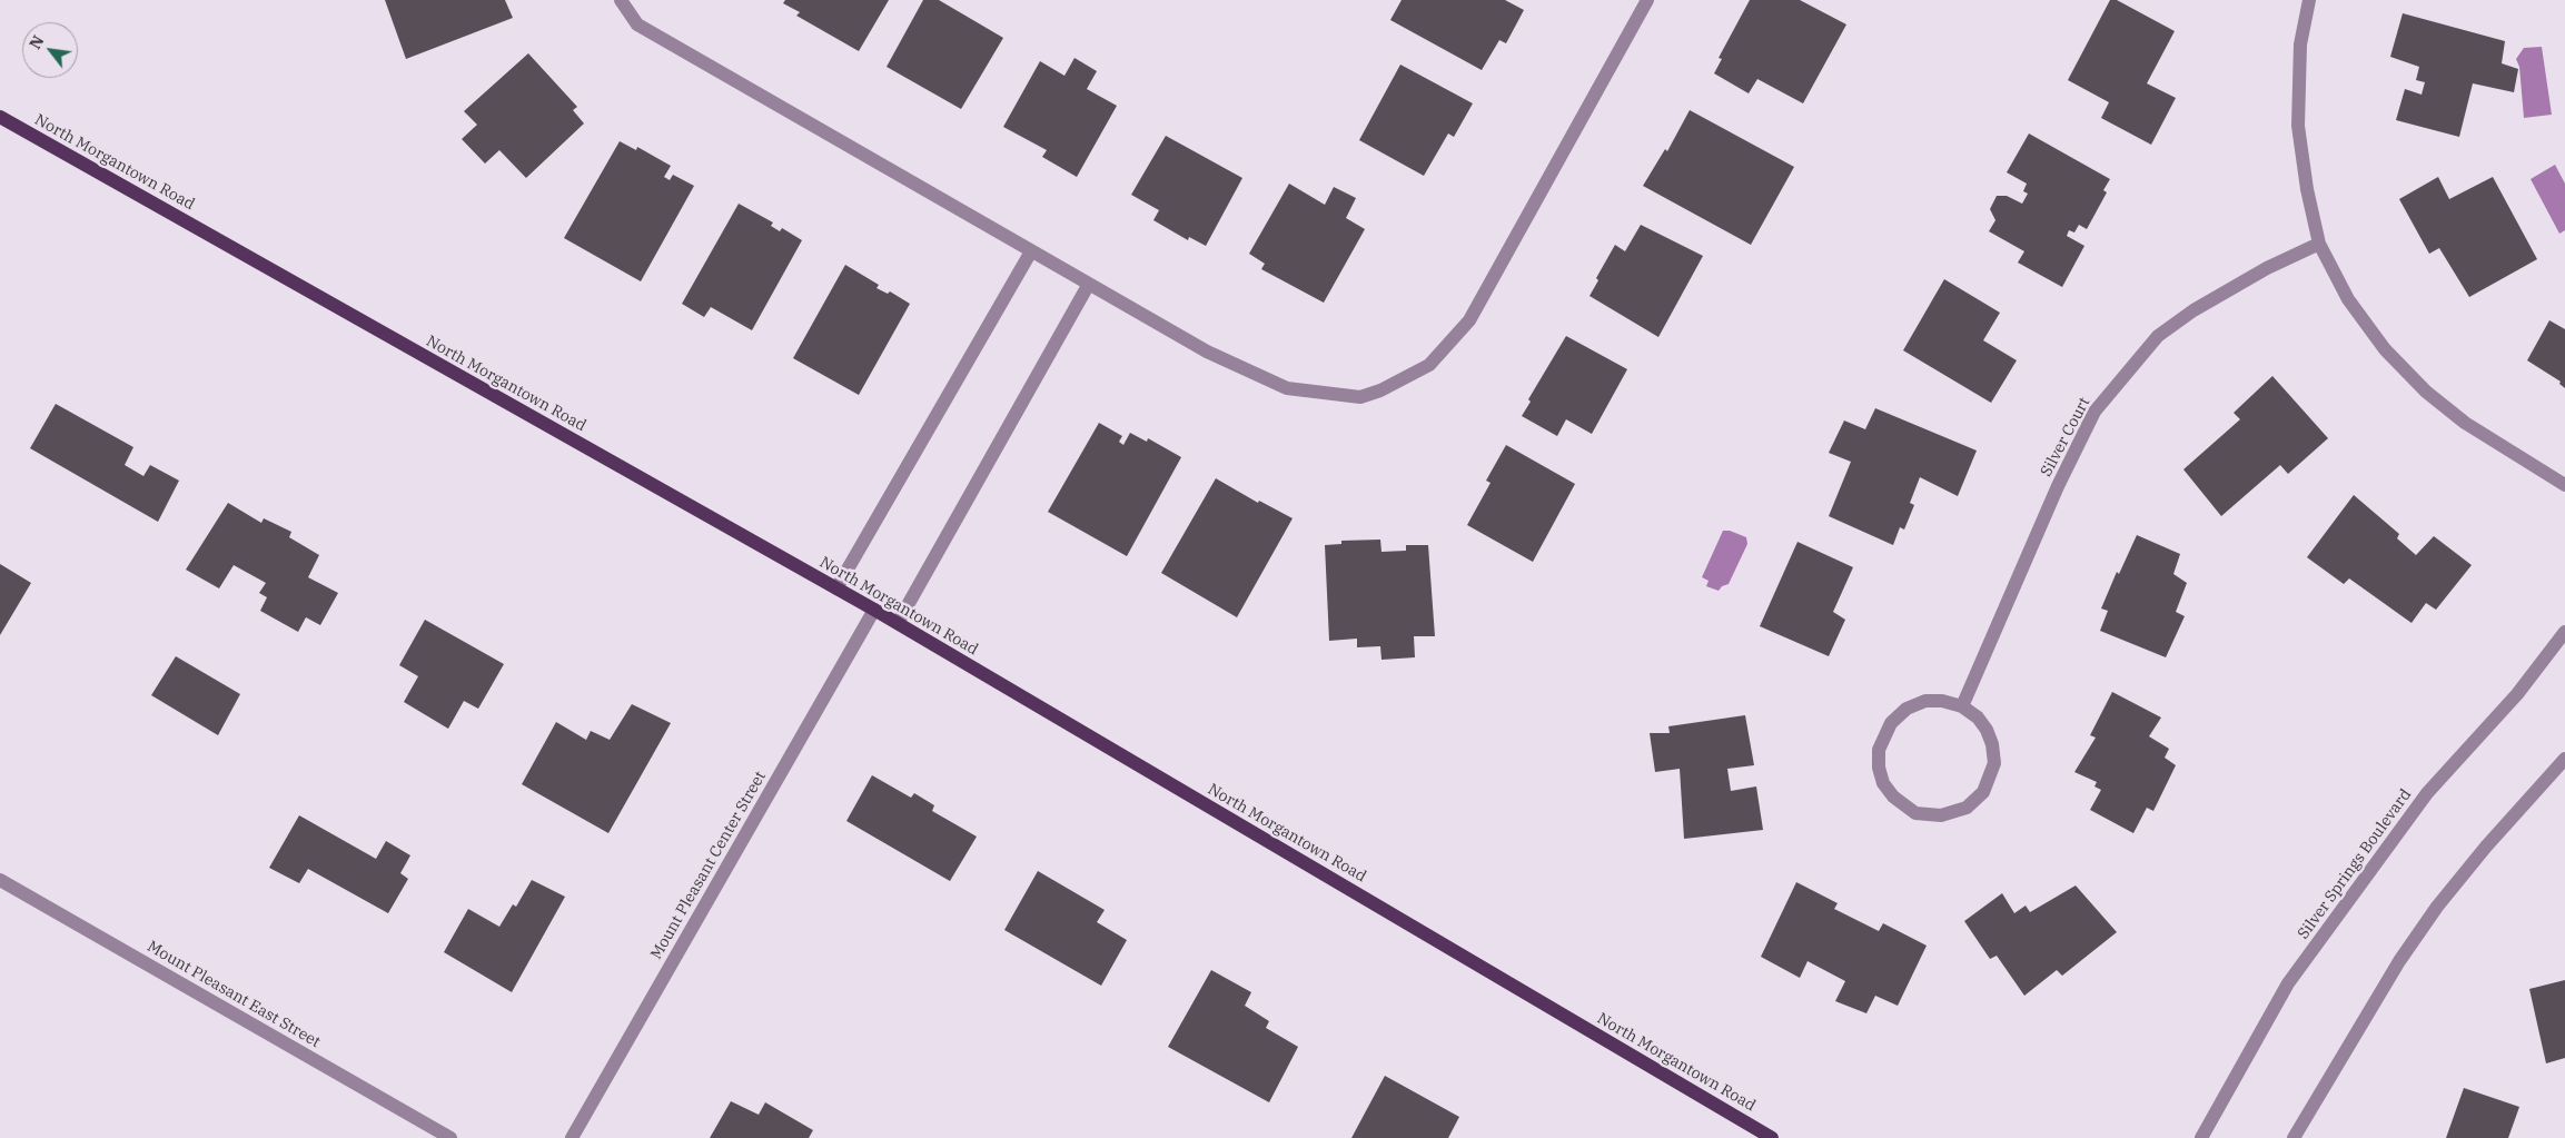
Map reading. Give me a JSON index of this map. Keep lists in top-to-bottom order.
{
  "streets": {
    "main road": ["North Morgantown Road"],
    "street": [
      "Silver Court",
      "Silver Springs Boulevard",
      "Mount Pleasant Center Street",
      "Mount Pleasant East Street"
    ]
  },
  "crossings": [
    ["North Morgantown Road", "Mount Pleasant Center Street"]
  ],
  "north": "top left"
}
